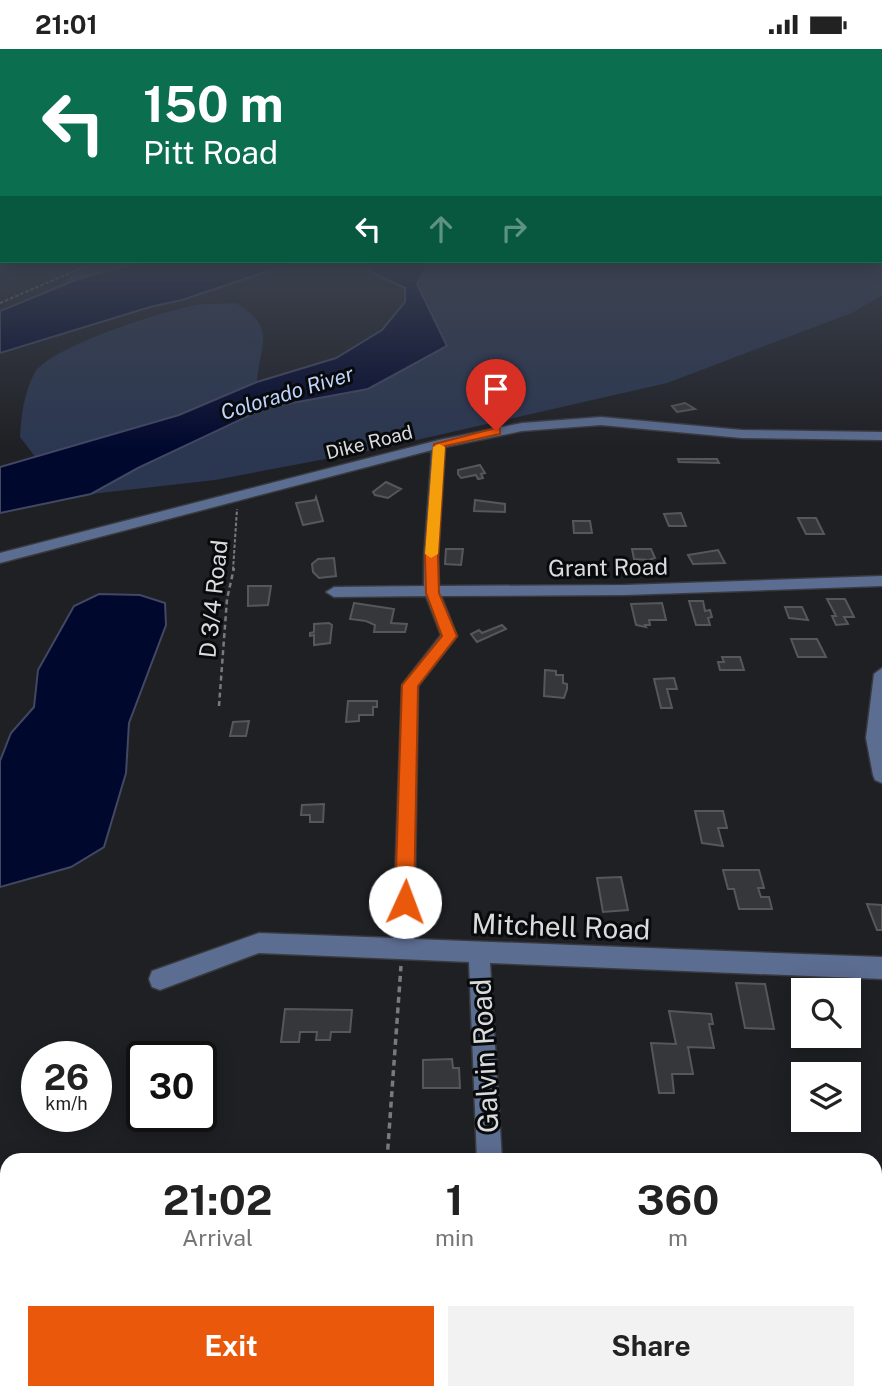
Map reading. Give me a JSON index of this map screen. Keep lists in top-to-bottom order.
{
  "streets": {
    "street": [
      "Dike Road",
      "Grant Road",
      "Mitchell Road",
      "Galvin Road"
    ],
    "path": ["D 3/4 Road"]
  },
  "crossings": [
    ["Dike Road", "D 3/4 Road"],
    ["Mitchell Road", "Galvin Road"]
  ],
  "water": ["Colorado River"],
  "page": {
    "status": "21:01",
    "turn": ["150 m", "Pitt Road"],
    "speed": "26 km/h",
    "limit": "30",
    "eta": [
      "21:02",
      "Arrival",
      "1",
      "min",
      "360",
      "m"
    ],
    "buttons": ["Exit", "Share"]
  }
}
